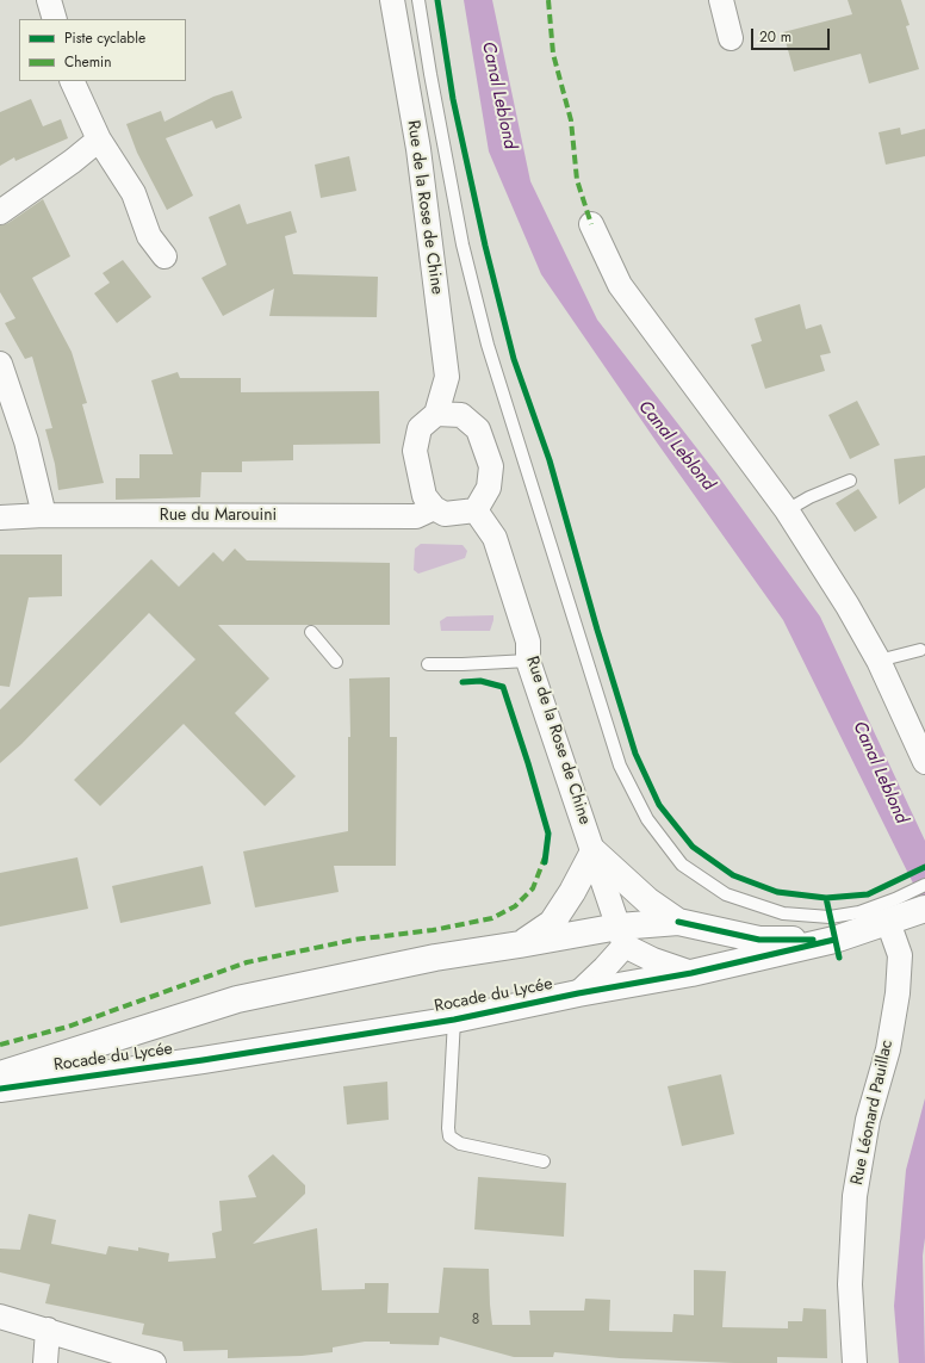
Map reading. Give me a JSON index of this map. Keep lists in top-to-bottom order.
{
  "streets": {
    "main road": ["Rocade du Lycée"],
    "street": ["Rue de la Rose de Chine", "Rue du Marouini", "Rue Léonard Pauillac"]
  },
  "crossings": [
    ["Rue de la Rose de Chine", "Rue du Marouini"],
    ["Rue de la Rose de Chine", "Rocade du Lycée"],
    ["Rocade du Lycée", "Rue Léonard Pauillac"]
  ],
  "water": ["Canal Leblond"],
  "house_numbers": ["8"],
  "legend": ["Piste cyclable", "Chemin"],
  "scale_bar": "20 m"
}
